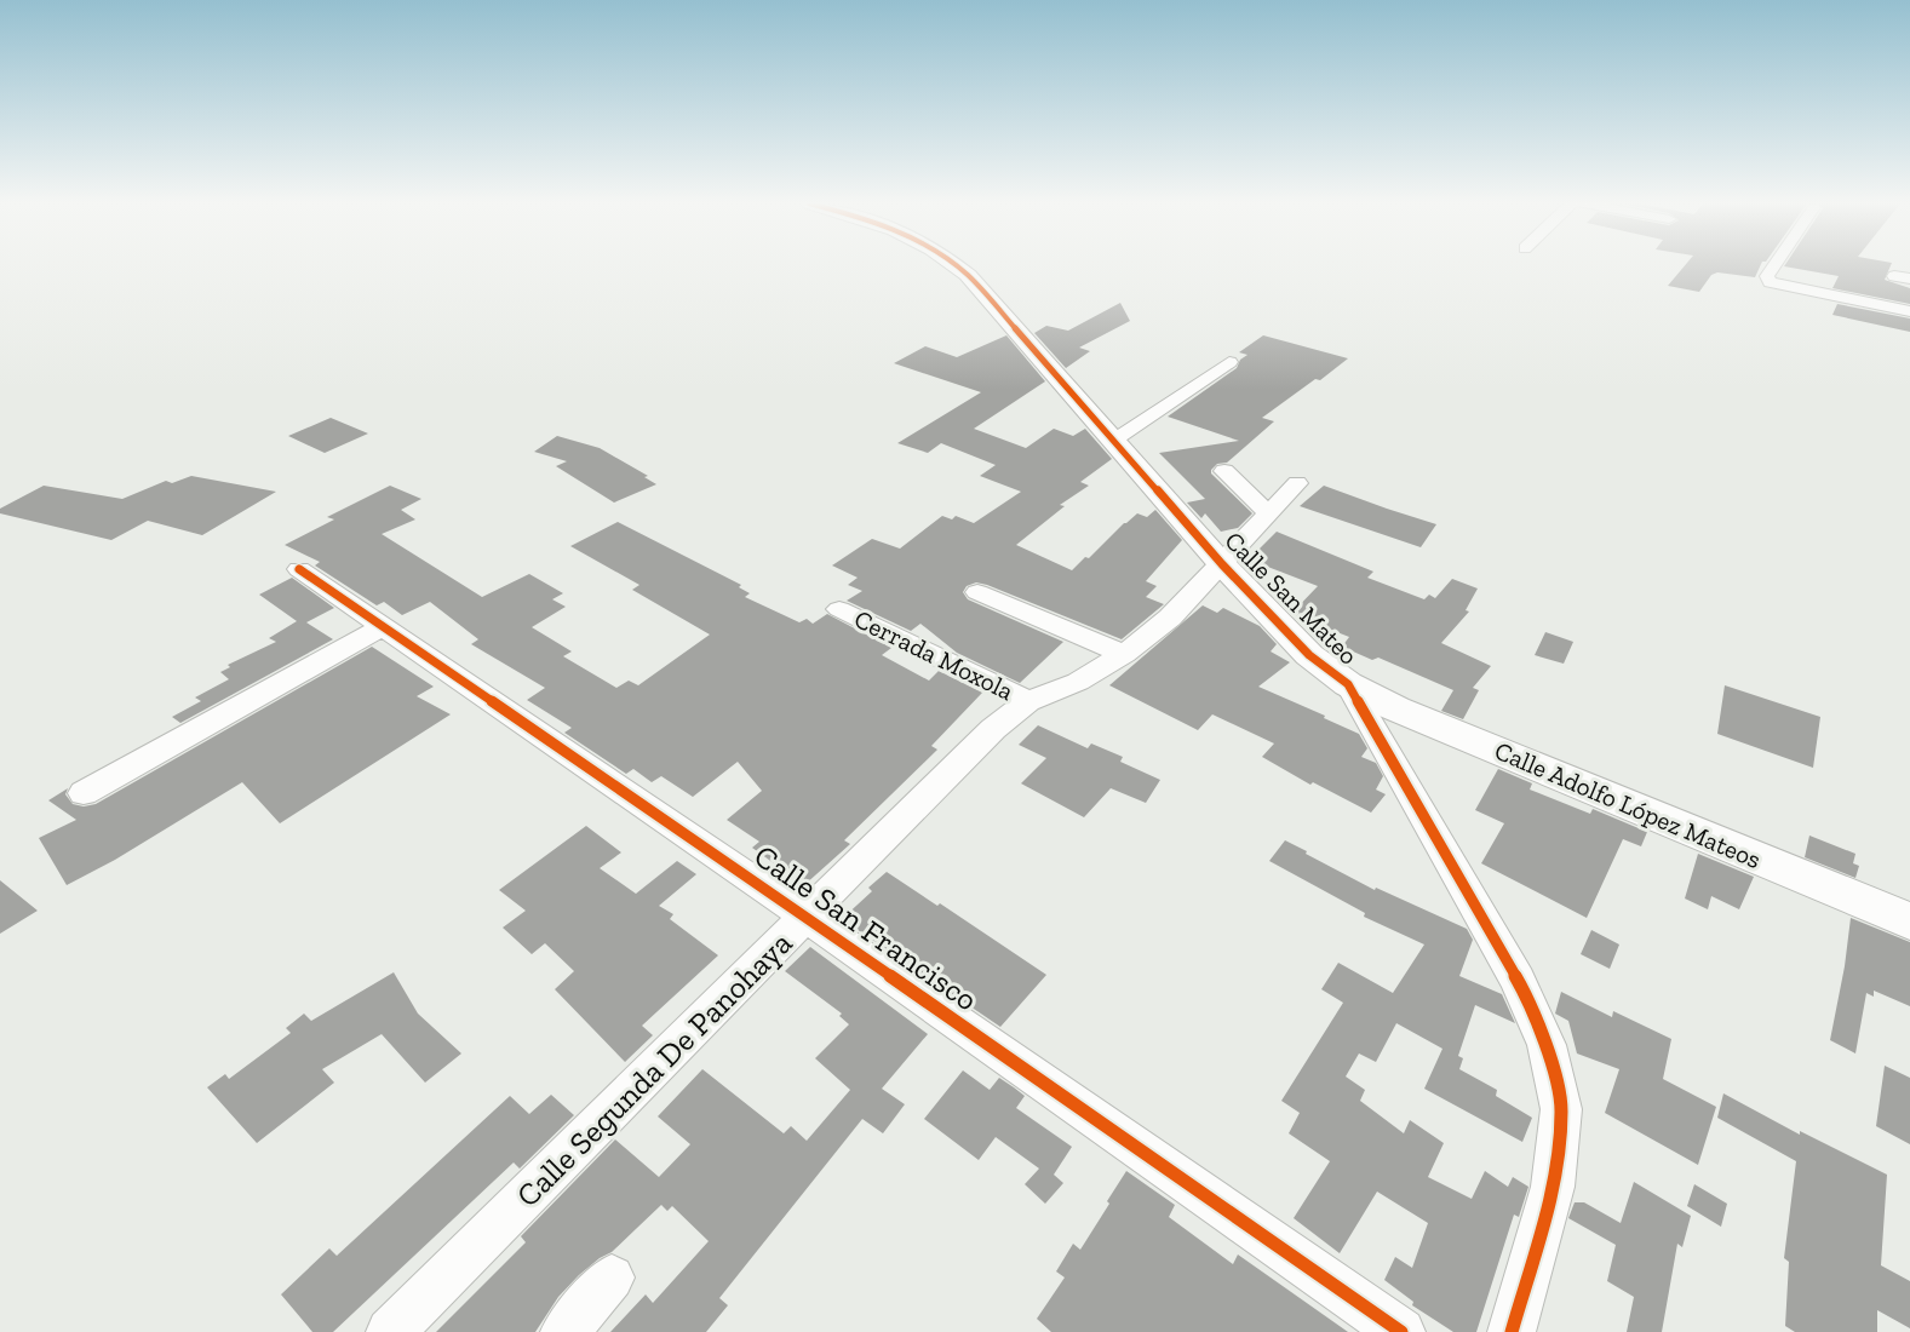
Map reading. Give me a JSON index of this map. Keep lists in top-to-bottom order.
{
  "streets": {
    "street": [
      "Calle San Mateo",
      "Cerrada Moxola",
      "Calle Adolfo López Mateos",
      "Calle San Francisco",
      "Calle Segunda De Panohaya"
    ]
  },
  "crossings": [
    ["Calle San Mateo", "Calle Adolfo López Mateos"],
    ["Calle San Mateo", "Calle Segunda De Panohaya"],
    ["Cerrada Moxola", "Calle Segunda De Panohaya"],
    ["Calle San Francisco", "Calle Segunda De Panohaya"]
  ]
}
